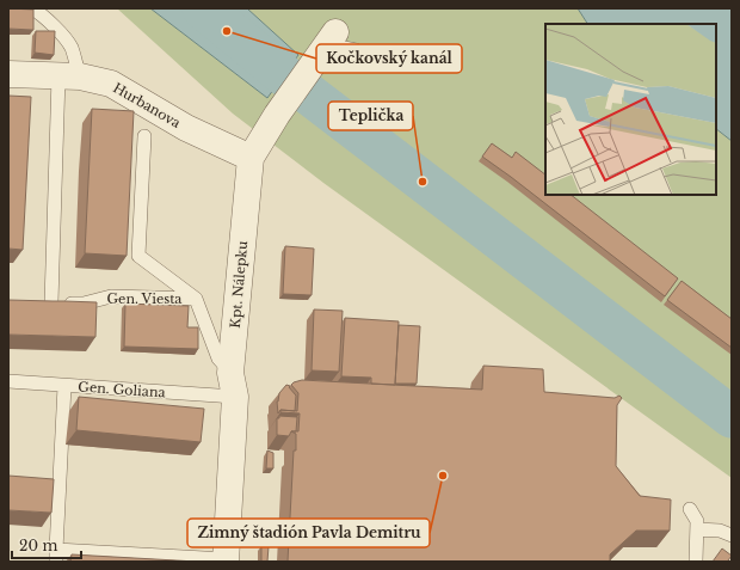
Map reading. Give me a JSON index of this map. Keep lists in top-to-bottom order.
{
  "streets": {
    "street": ["Hurbanova", "Kpt. Nálepku"],
    "lane": ["Gen. Viesta", "Gen. Goliana"]
  },
  "crossings": [
    ["Hurbanova", "Kpt. Nálepku"],
    ["Kpt. Nálepku", "Gen. Goliana"]
  ],
  "places": ["Kočkovský kanál", "Teplička", "Zimný štadión Pavla Demitru"],
  "scale_bar": "20 m"
}
